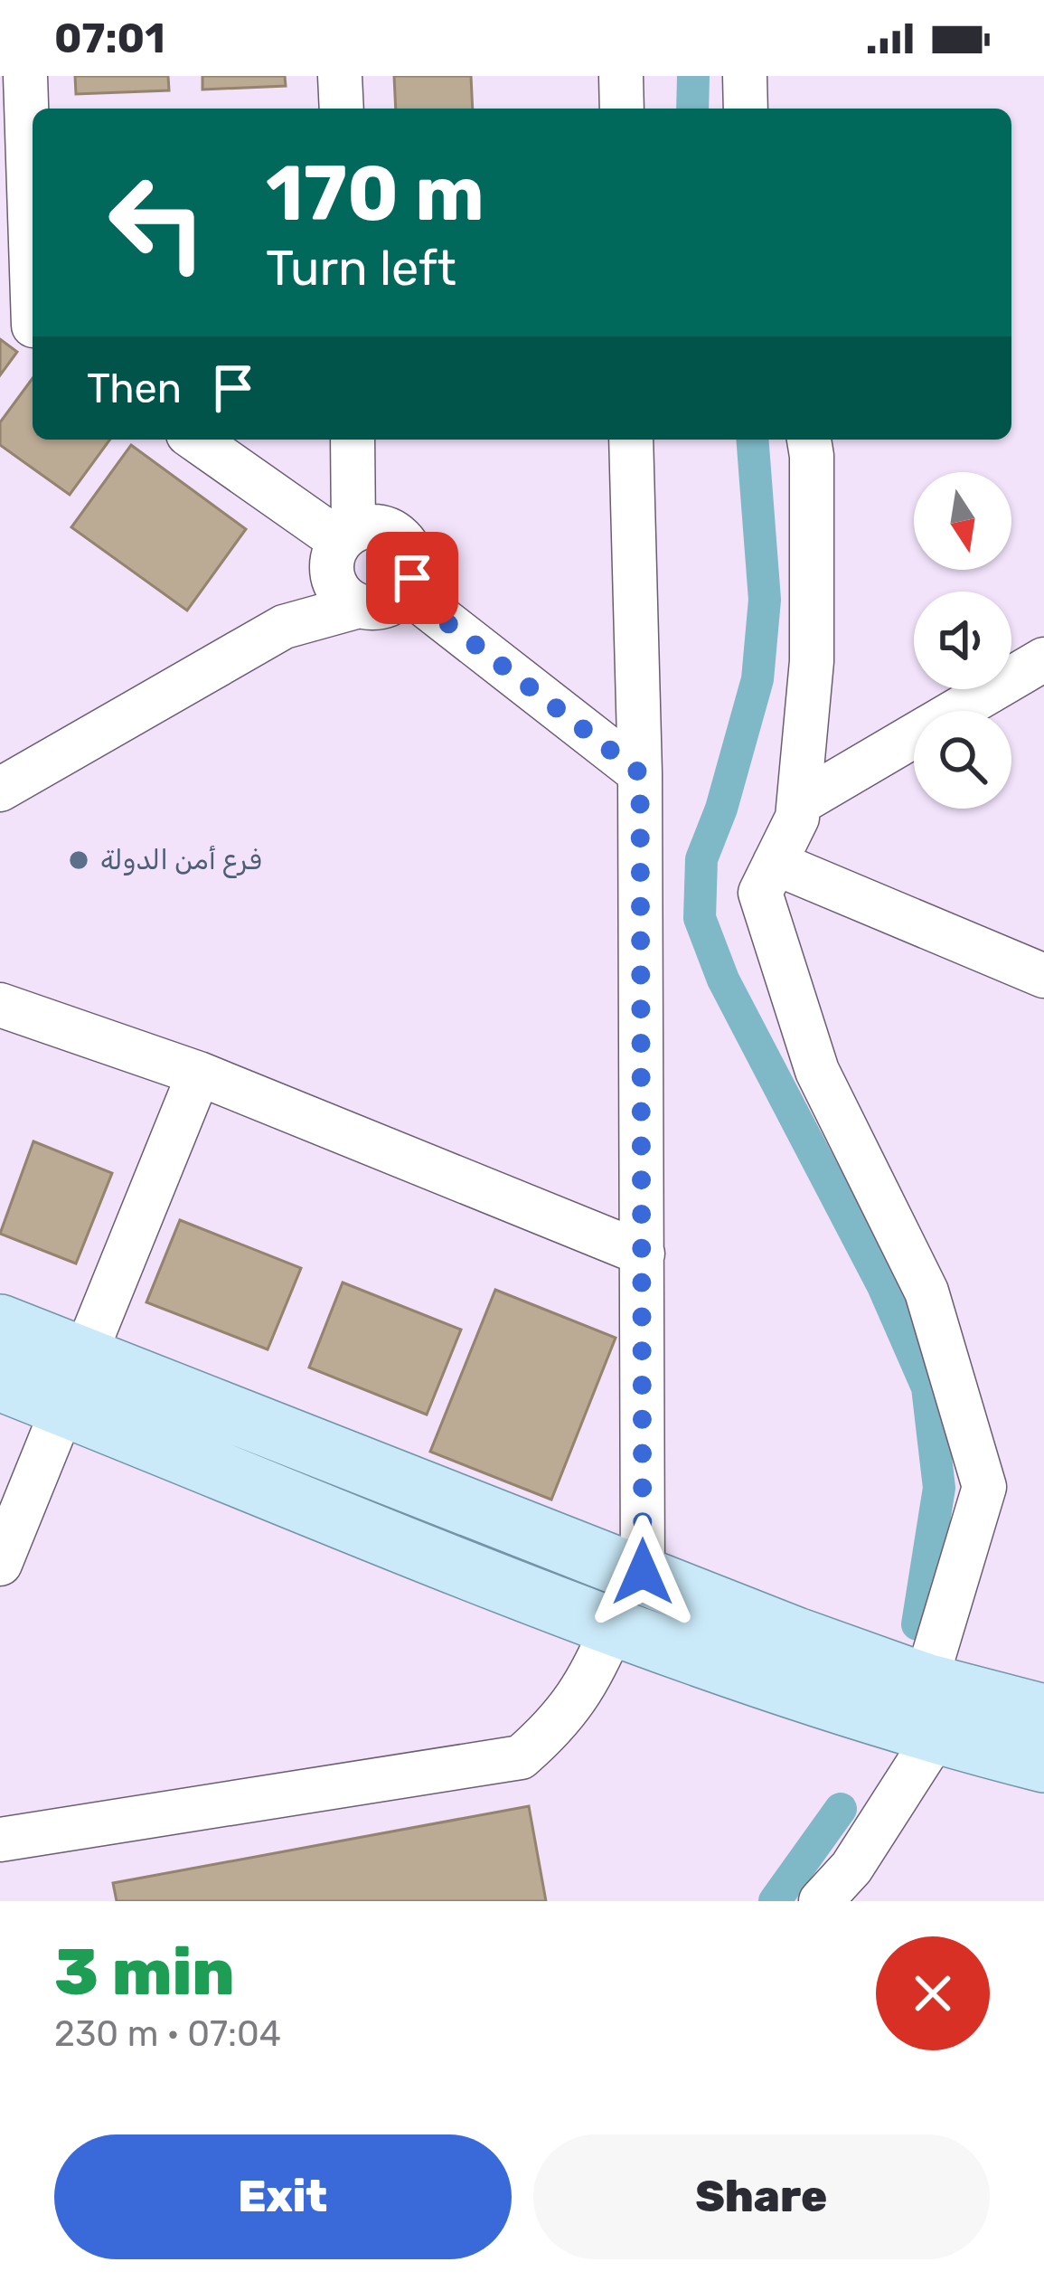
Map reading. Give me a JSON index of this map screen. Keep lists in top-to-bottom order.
{
  "places": ["فرع أمن الدولة"],
  "north": "bottom",
  "page": {
    "status": "07:01",
    "turn": ["170 m", "Turn left"],
    "then": "Then",
    "heading": ["3 min", "230 m · 07:04"],
    "buttons": ["Exit", "Share"]
  }
}
